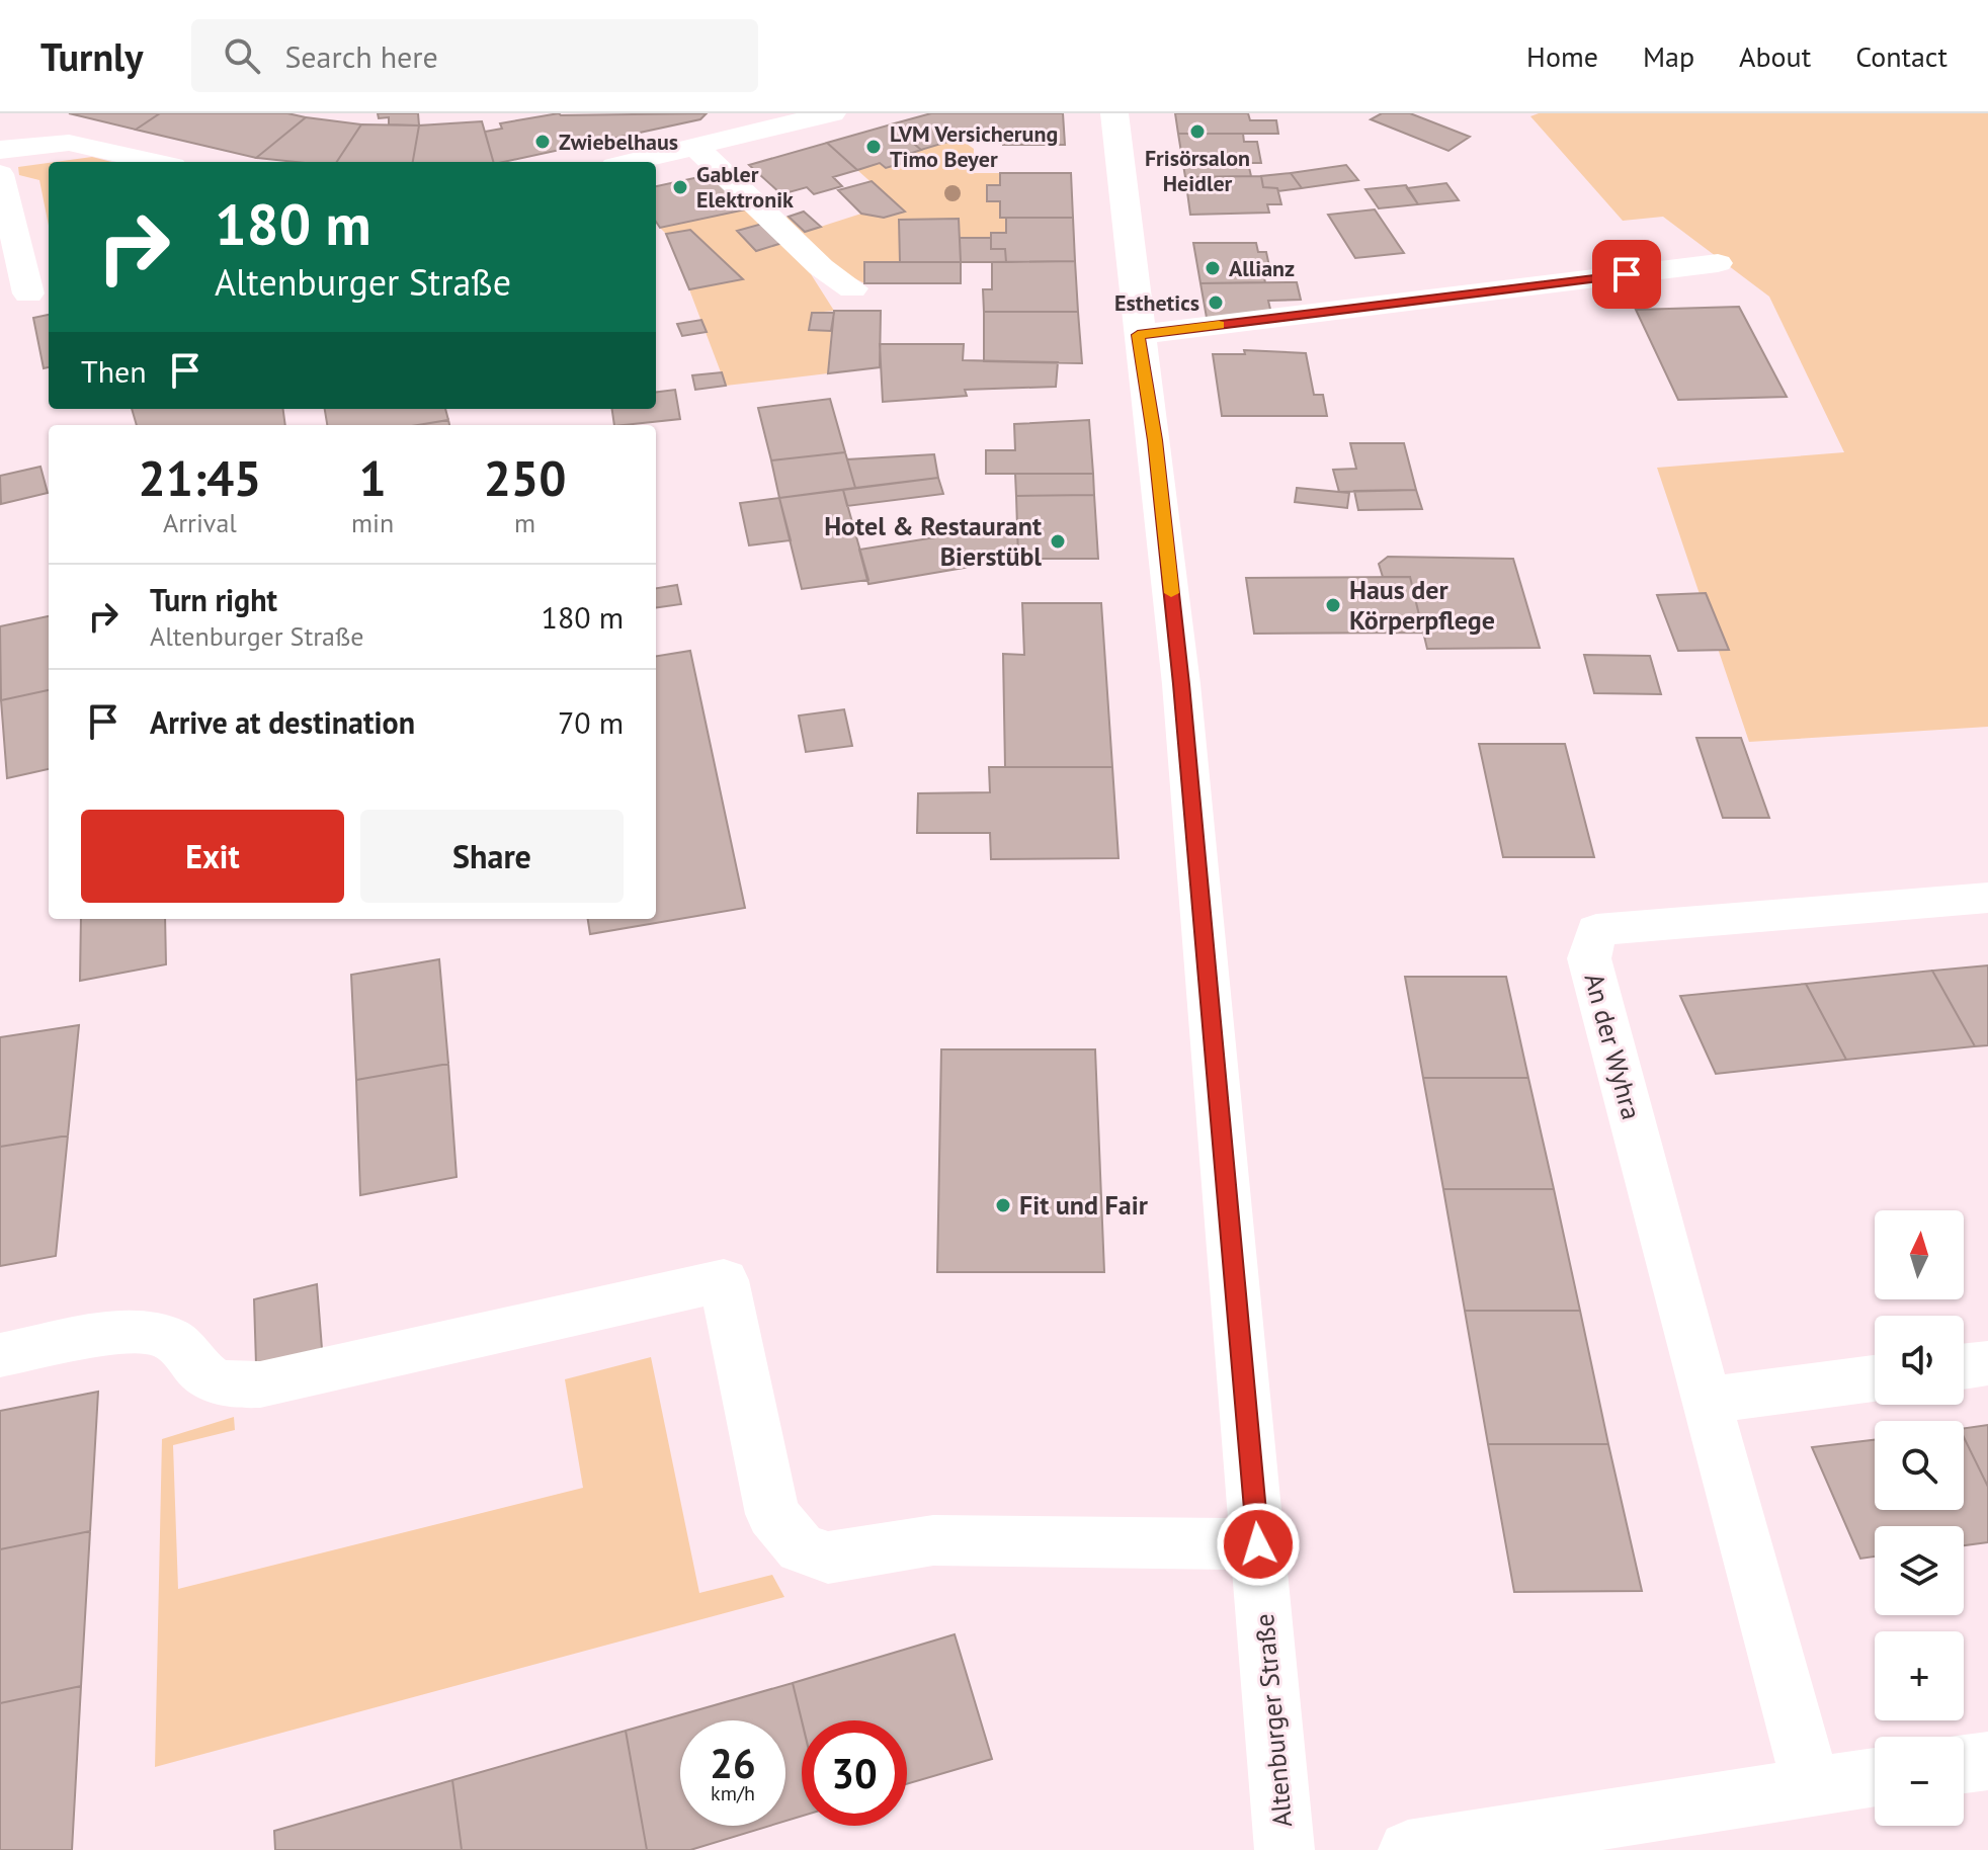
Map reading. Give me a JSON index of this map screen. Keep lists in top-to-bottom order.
{
  "streets": {
    "street": ["An der Wyhra", "Altenburger Straße"]
  },
  "places": [
    "Frisörsalon Heidler",
    "Zwiebelhaus",
    "LVM Versicherung Timo Beyer",
    "Gabler Elektronik",
    "Allianz",
    "Esthetics",
    "Hotel & Restaurant Bierstübl",
    "Haus der Körperpflege",
    "Fit und Fair"
  ],
  "north": "top",
  "page": {
    "header": "Turnly",
    "search": "Search here",
    "nav": [
      "Home",
      "Map",
      "About",
      "Contact"
    ],
    "turn": ["180 m", "Altenburger Straße"],
    "then": "Then",
    "eta": [
      "21:45",
      "Arrival",
      "1",
      "min",
      "250",
      "m"
    ],
    "list": [
      {
        "name": "Turn right",
        "note": "Altenburger Straße",
        "value": "180 m"
      },
      {
        "name": "Arrive at destination",
        "value": "70 m"
      }
    ],
    "buttons": ["Exit", "Share"],
    "map_buttons": ["+", "−"],
    "speed": "26 km/h",
    "limit": "30"
  }
}
